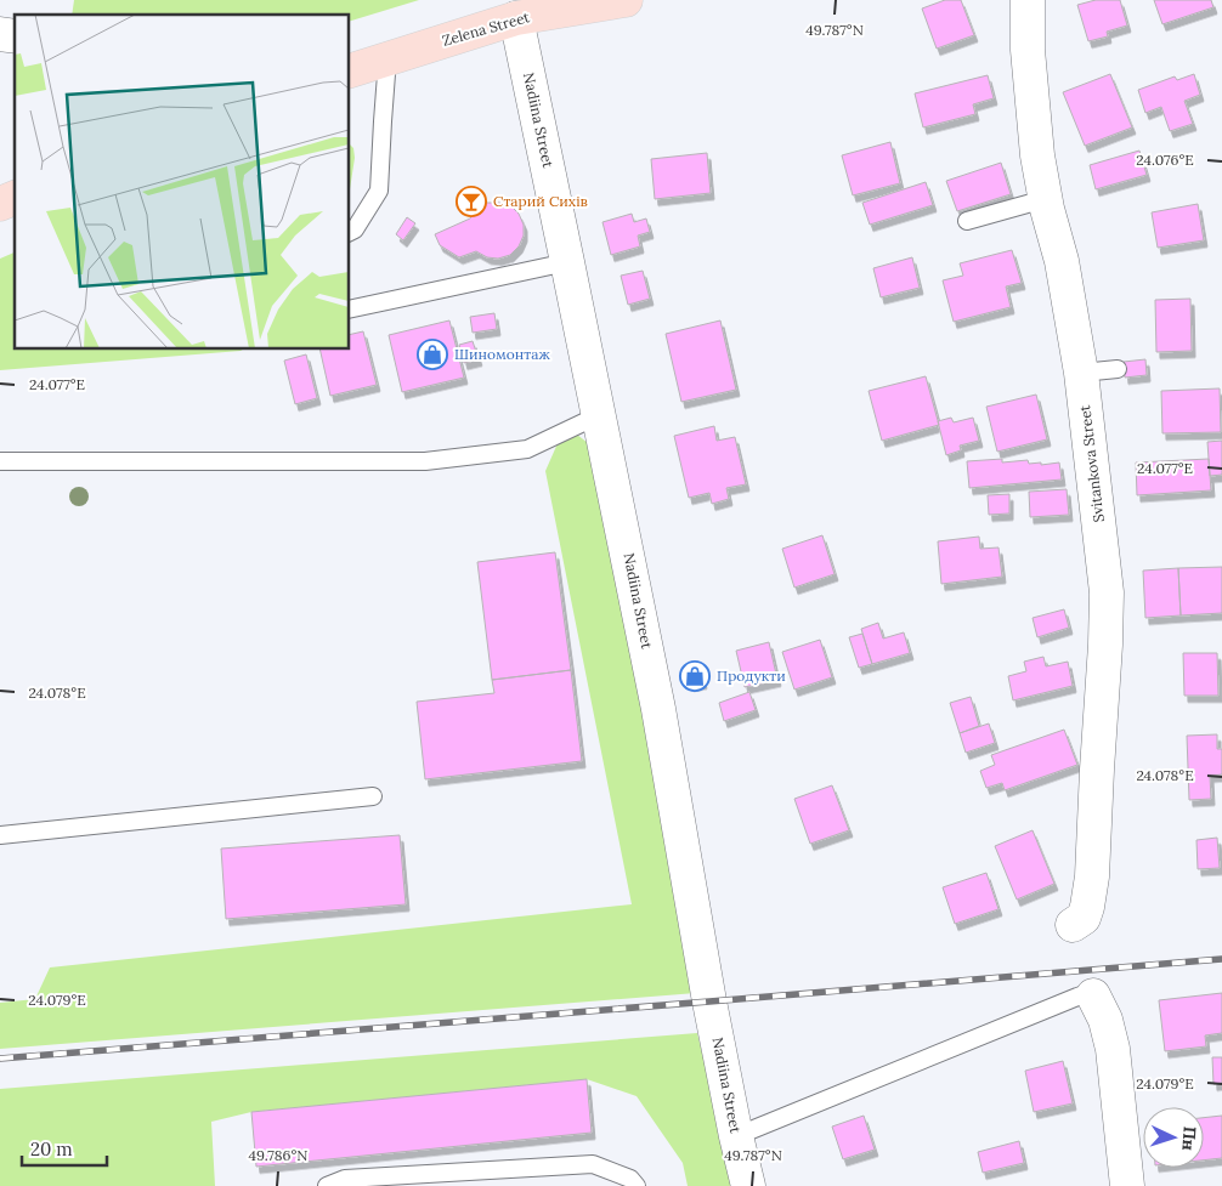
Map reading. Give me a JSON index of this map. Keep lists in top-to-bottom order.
{
  "streets": {
    "main road": ["Zelena Street"],
    "street": ["Nadiina Street", "Svitankova Street"]
  },
  "crossings": [
    ["Zelena Street", "Nadiina Street"]
  ],
  "places": {
    "bar": ["Старий Сихів"],
    "shop": ["Шиномонтаж", "Продукти"]
  },
  "scale_bar": "20 m",
  "north": "right",
  "coordinates": [
    "49.787°N",
    "24.076°E",
    "24.077°E",
    "24.078°E",
    "24.079°E",
    "49.786°N"
  ]
}
